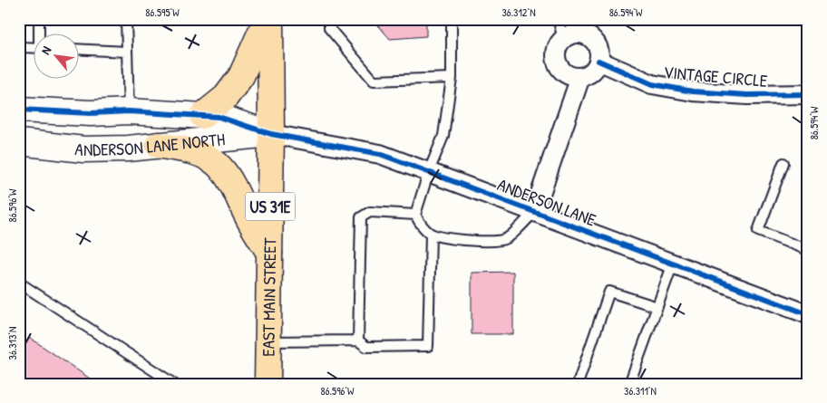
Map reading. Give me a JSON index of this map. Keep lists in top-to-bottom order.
{
  "streets": {
    "main road": ["US 31E", "EAST MAIN STREET"],
    "street": ["VINTAGE CIRCLE", "ANDERSON LANE NORTH", "ANDERSON LANE"]
  },
  "crossings": [
    ["ANDERSON LANE NORTH", "ANDERSON LANE"],
    ["ANDERSON LANE NORTH", "EAST MAIN STREET"],
    ["ANDERSON LANE", "EAST MAIN STREET"]
  ],
  "north": "top left",
  "coordinates": [
    "86.595°W",
    "36.312°N",
    "86.594°W",
    "86.596°W",
    "36.313°N",
    "36.311°N"
  ]
}
